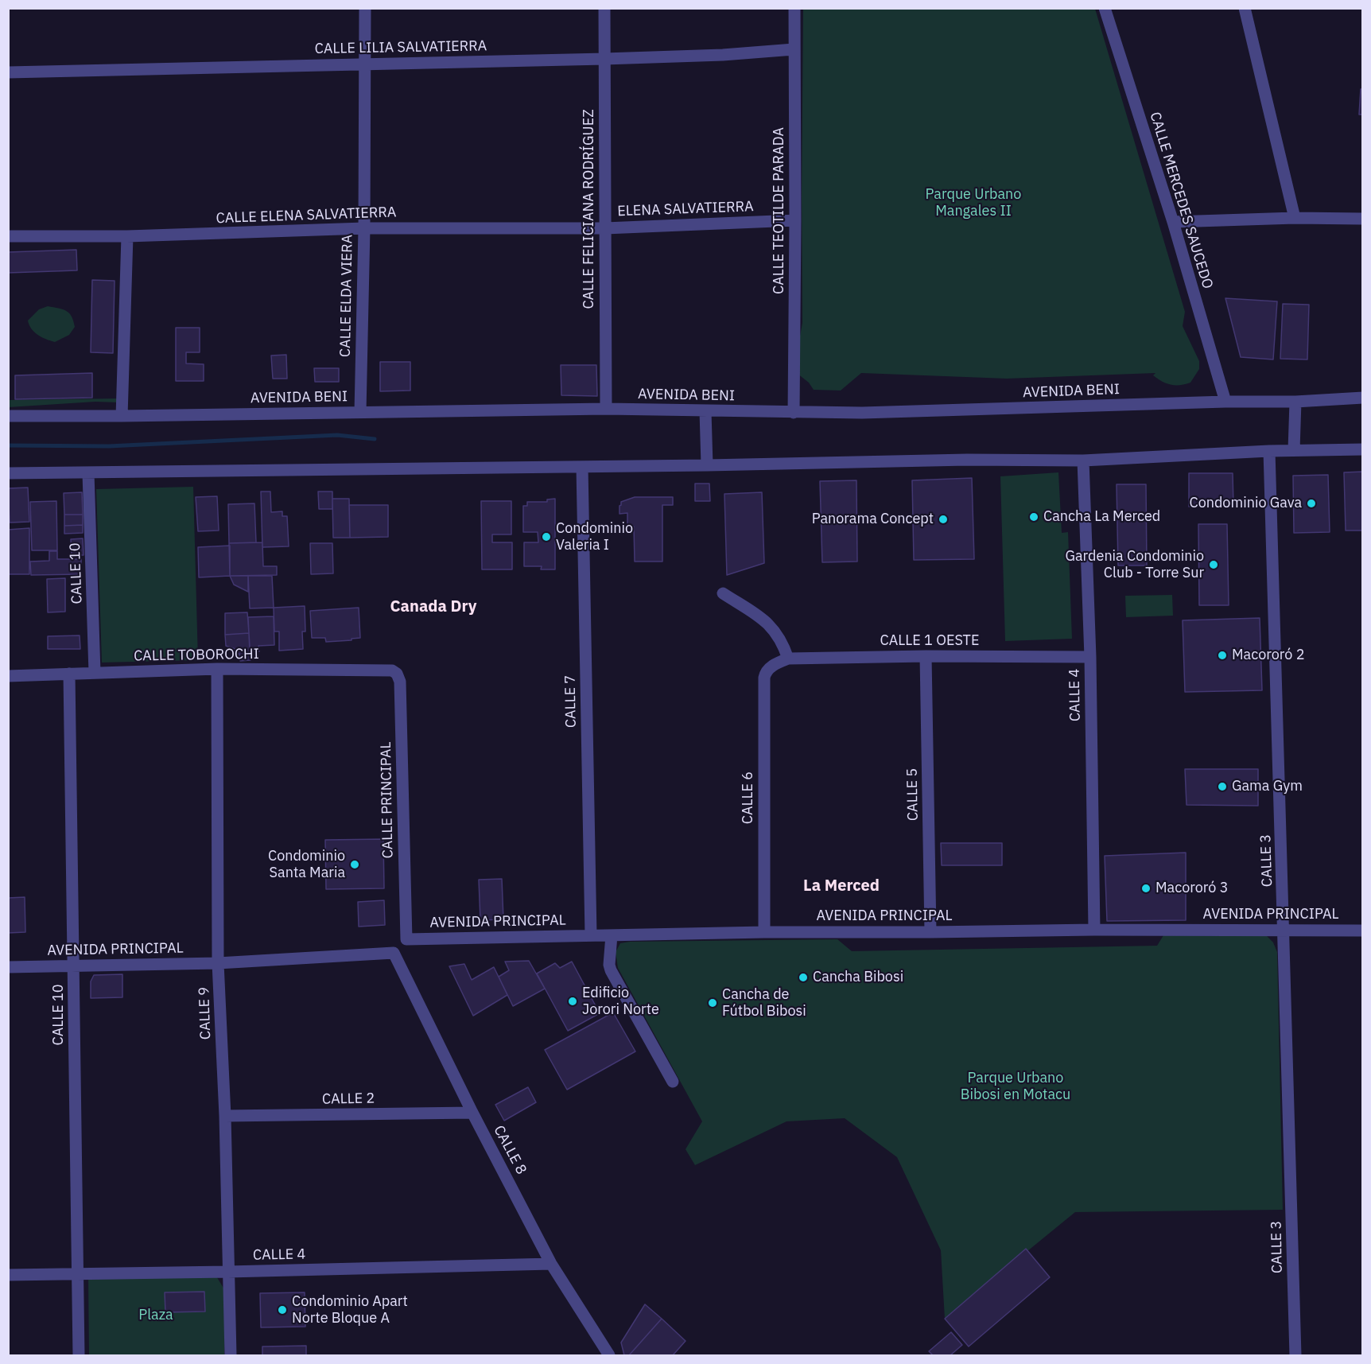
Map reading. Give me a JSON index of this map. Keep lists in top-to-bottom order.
{
  "streets": {
    "street": [
      "CALLE LILIA SALVATIERRA",
      "CALLE MERCEDES SAUCEDO",
      "CALLE FELICIANA RODRÍGUEZ",
      "ELENA SALVATIERRA",
      "CALLE TEOTILDE PARADA",
      "CALLE ELENA SALVATIERRA",
      "CALLE ELDA VIERA",
      "AVENIDA BENI",
      "CALLE 10",
      "CALLE 1 OESTE",
      "CALLE TOBOROCHI",
      "CALLE 4",
      "CALLE 7",
      "CALLE 5",
      "CALLE 6",
      "CALLE PRINCIPAL",
      "CALLE 3",
      "AVENIDA PRINCIPAL",
      "CALLE 9",
      "CALLE 2",
      "CALLE 8"
    ]
  },
  "crossings": [
    ["CALLE LILIA SALVATIERRA", "CALLE FELICIANA RODRÍGUEZ"],
    ["CALLE LILIA SALVATIERRA", "CALLE TEOTILDE PARADA"],
    ["CALLE LILIA SALVATIERRA", "CALLE ELDA VIERA"],
    ["CALLE MERCEDES SAUCEDO", "AVENIDA BENI"],
    ["CALLE FELICIANA RODRÍGUEZ", "ELENA SALVATIERRA"],
    ["CALLE FELICIANA RODRÍGUEZ", "CALLE ELENA SALVATIERRA"],
    ["CALLE FELICIANA RODRÍGUEZ", "AVENIDA BENI"],
    ["ELENA SALVATIERRA", "CALLE TEOTILDE PARADA"],
    ["ELENA SALVATIERRA", "CALLE ELENA SALVATIERRA"],
    ["CALLE TEOTILDE PARADA", "AVENIDA BENI"],
    ["CALLE ELENA SALVATIERRA", "CALLE ELDA VIERA"],
    ["CALLE ELDA VIERA", "AVENIDA BENI"],
    ["CALLE 10", "CALLE TOBOROCHI"],
    ["CALLE 10", "CALLE 4"],
    ["CALLE 10", "AVENIDA PRINCIPAL"],
    ["CALLE 1 OESTE", "CALLE 4"],
    ["CALLE 1 OESTE", "CALLE 5"],
    ["CALLE 1 OESTE", "CALLE 6"],
    ["CALLE TOBOROCHI", "CALLE PRINCIPAL"],
    ["CALLE TOBOROCHI", "CALLE 9"],
    ["CALLE 4", "AVENIDA PRINCIPAL"],
    ["CALLE 4", "CALLE 9"],
    ["CALLE 4", "CALLE 8"],
    ["CALLE 7", "AVENIDA PRINCIPAL"],
    ["CALLE 5", "AVENIDA PRINCIPAL"],
    ["CALLE 6", "AVENIDA PRINCIPAL"],
    ["CALLE PRINCIPAL", "AVENIDA PRINCIPAL"],
    ["CALLE 3", "AVENIDA PRINCIPAL"],
    ["AVENIDA PRINCIPAL", "CALLE 9"],
    ["AVENIDA PRINCIPAL", "CALLE 8"],
    ["CALLE 9", "CALLE 2"],
    ["CALLE 2", "CALLE 8"]
  ],
  "districts": ["Canada Dry", "La Merced"],
  "parks": ["Parque Urbano Mangales II", "Parque Urbano Bibosi en Motacu", "Plaza"],
  "places": [
    "Condominio Gava",
    "Cancha La Merced",
    "Panorama Concept",
    "Condominio Valeria I",
    "Gardenia Condominio Club - Torre Sur",
    "Macororó 2",
    "Gama Gym",
    "Condominio Santa Maria",
    "Macororó 3",
    "Cancha Bibosi",
    "Edificio Jorori Norte",
    "Cancha de Fútbol Bibosi",
    "Condominio Apart Norte Bloque A"
  ]
}
